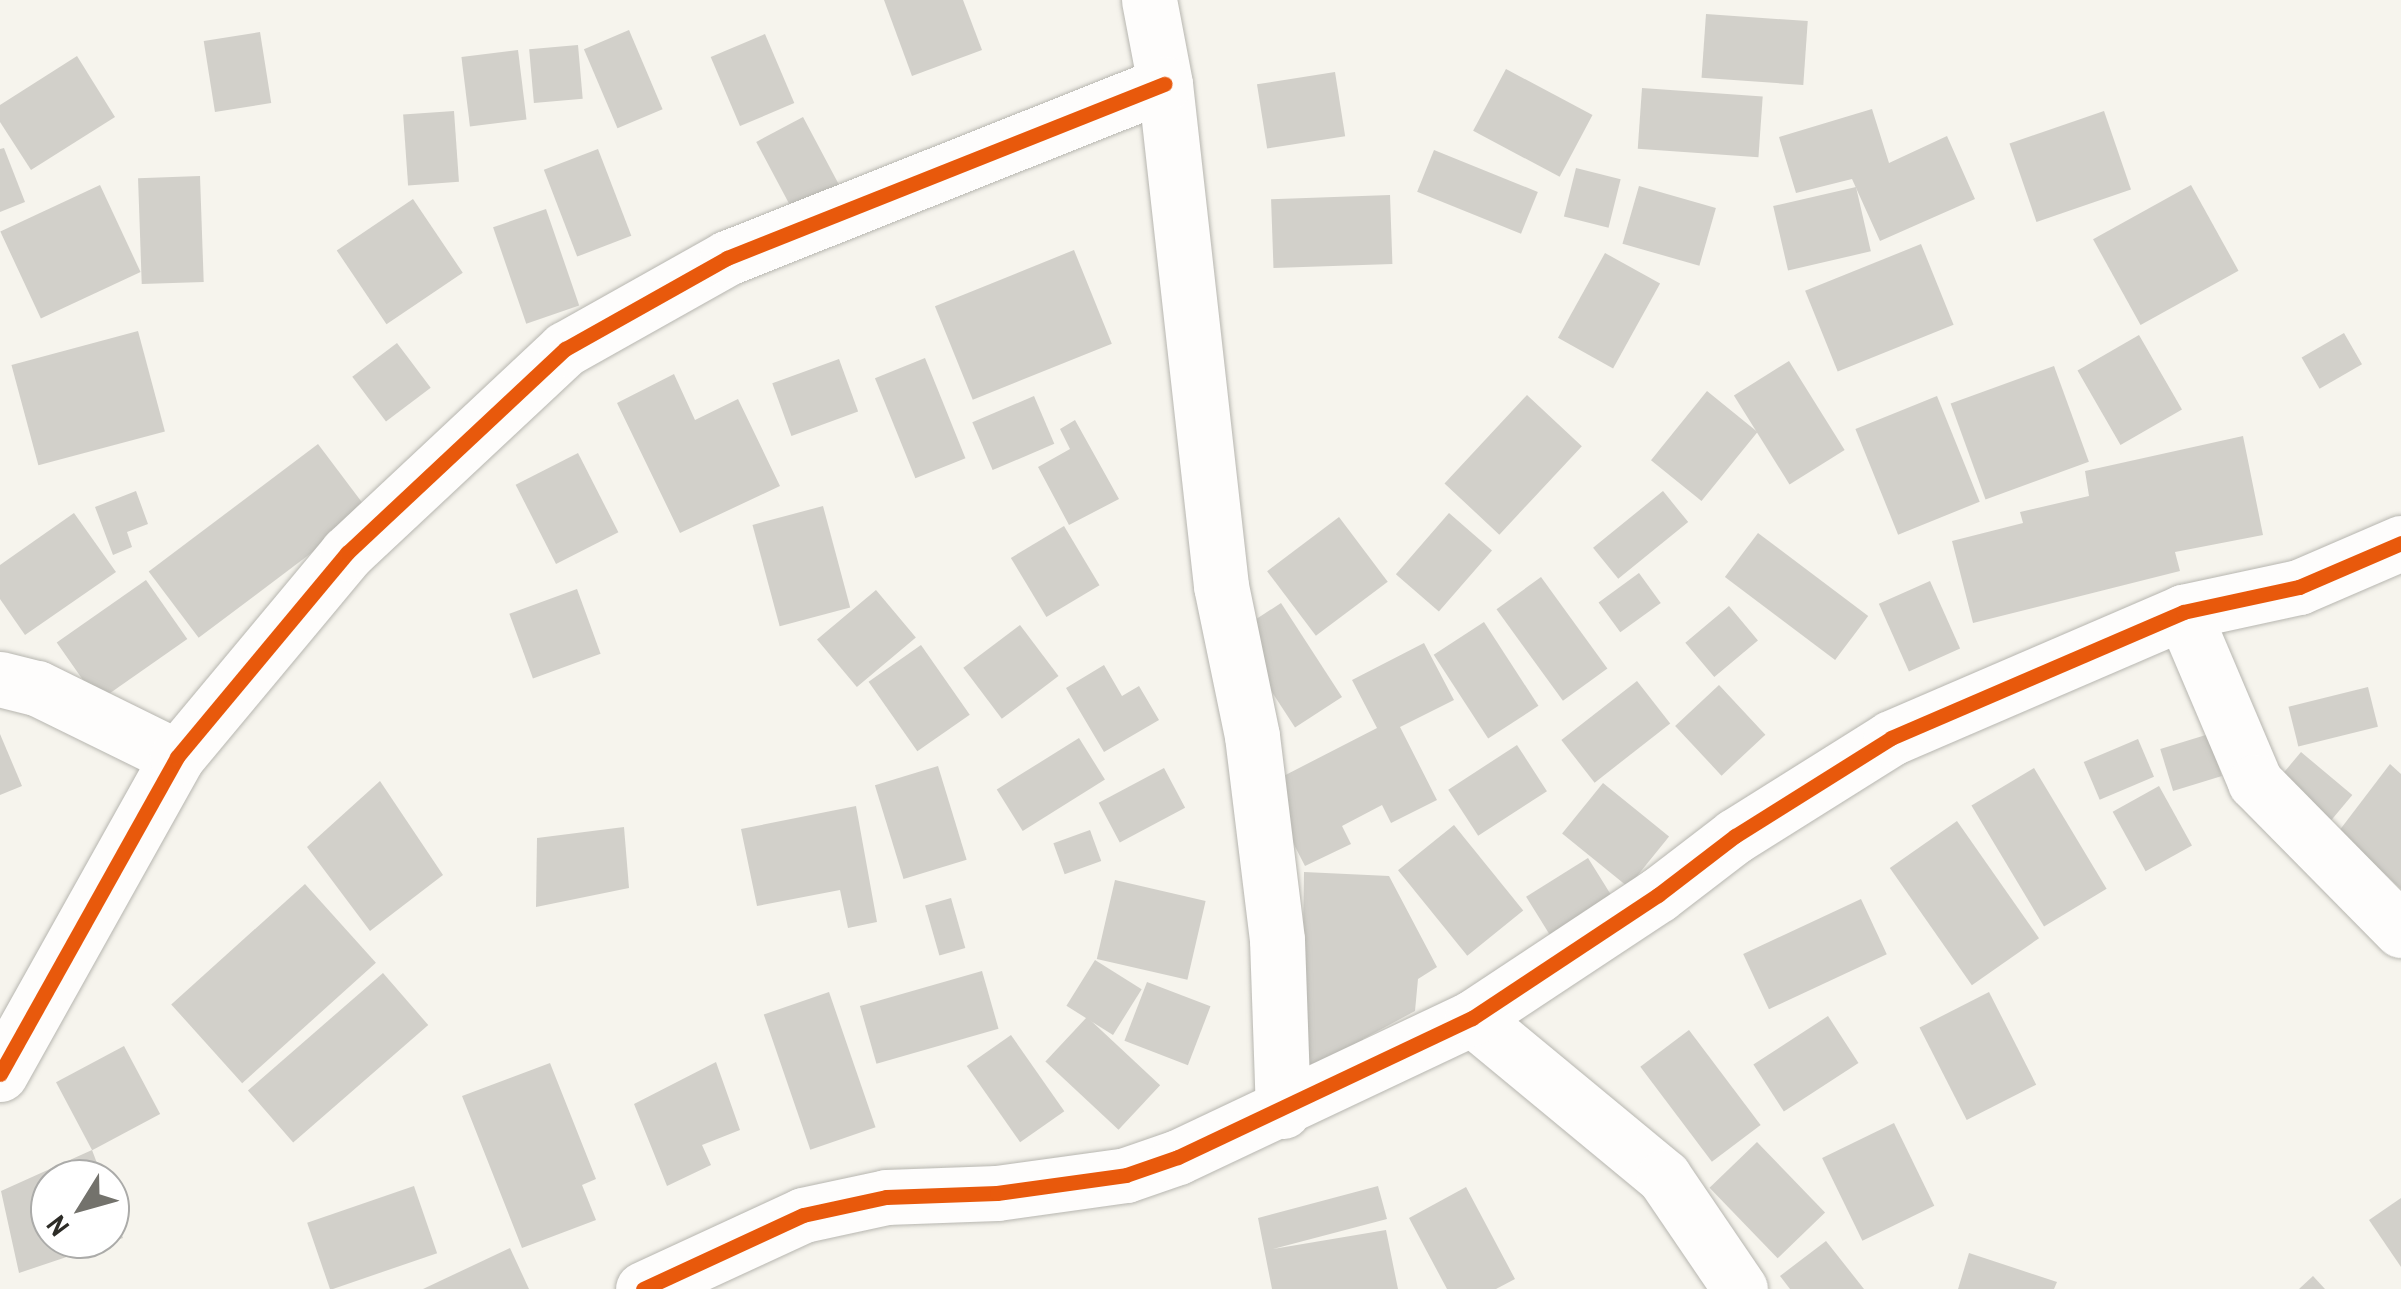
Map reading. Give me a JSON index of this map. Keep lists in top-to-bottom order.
{
  "north": "bottom left"
}
